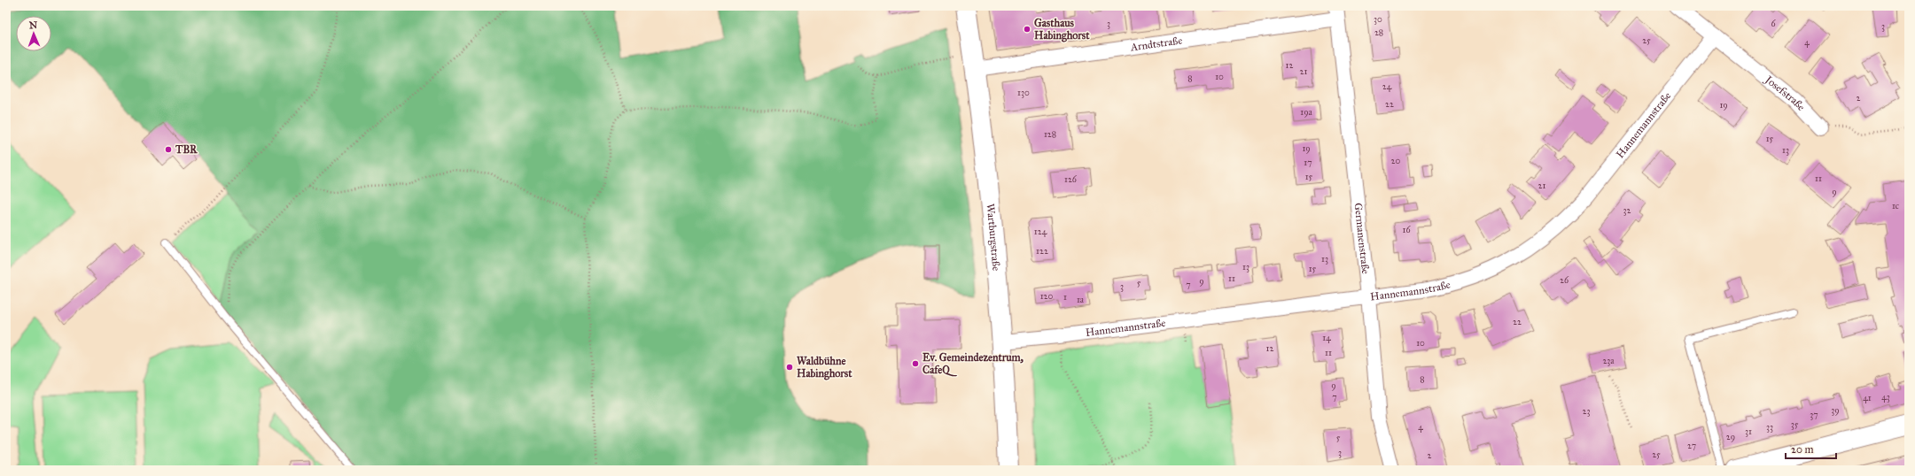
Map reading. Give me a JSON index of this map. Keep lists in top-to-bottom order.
{
  "streets": {
    "main road": ["Wartburgstraße"],
    "street": [
      "Arndtstraße",
      "Josefstraße",
      "Hannemannstraße",
      "Germanenstraße"
    ]
  },
  "crossings": [
    ["Arndtstraße", "Wartburgstraße"],
    ["Arndtstraße", "Germanenstraße"],
    ["Josefstraße", "Hannemannstraße"],
    ["Hannemannstraße", "Wartburgstraße"],
    ["Hannemannstraße", "Germanenstraße"]
  ],
  "places": [
    "Gasthaus Habinghorst",
    "TBR",
    "Ev. Gemeindezentrum, CafeQ",
    "Waldbühne Habinghorst"
  ],
  "house_numbers": [
    "30",
    "3",
    "6",
    "3",
    "28",
    "25",
    "4",
    "12",
    "21",
    "10",
    "8",
    "24",
    "130",
    "2",
    "22",
    "19",
    "19a",
    "128",
    "15",
    "19",
    "13",
    "20",
    "17",
    "15",
    "11",
    "126",
    "21",
    "9",
    "1c",
    "32",
    "16",
    "124",
    "122",
    "13",
    "13",
    "15",
    "11",
    "26",
    "9",
    "5",
    "7",
    "3",
    "120",
    "1",
    "1a",
    "22",
    "14",
    "10",
    "12",
    "11",
    "23a",
    "8",
    "9",
    "7",
    "43",
    "41",
    "39",
    "23",
    "37",
    "35",
    "4",
    "33",
    "31",
    "29",
    "5",
    "27",
    "3",
    "25",
    "2"
  ],
  "scale_bar": "20 m",
  "north": "top"
}
